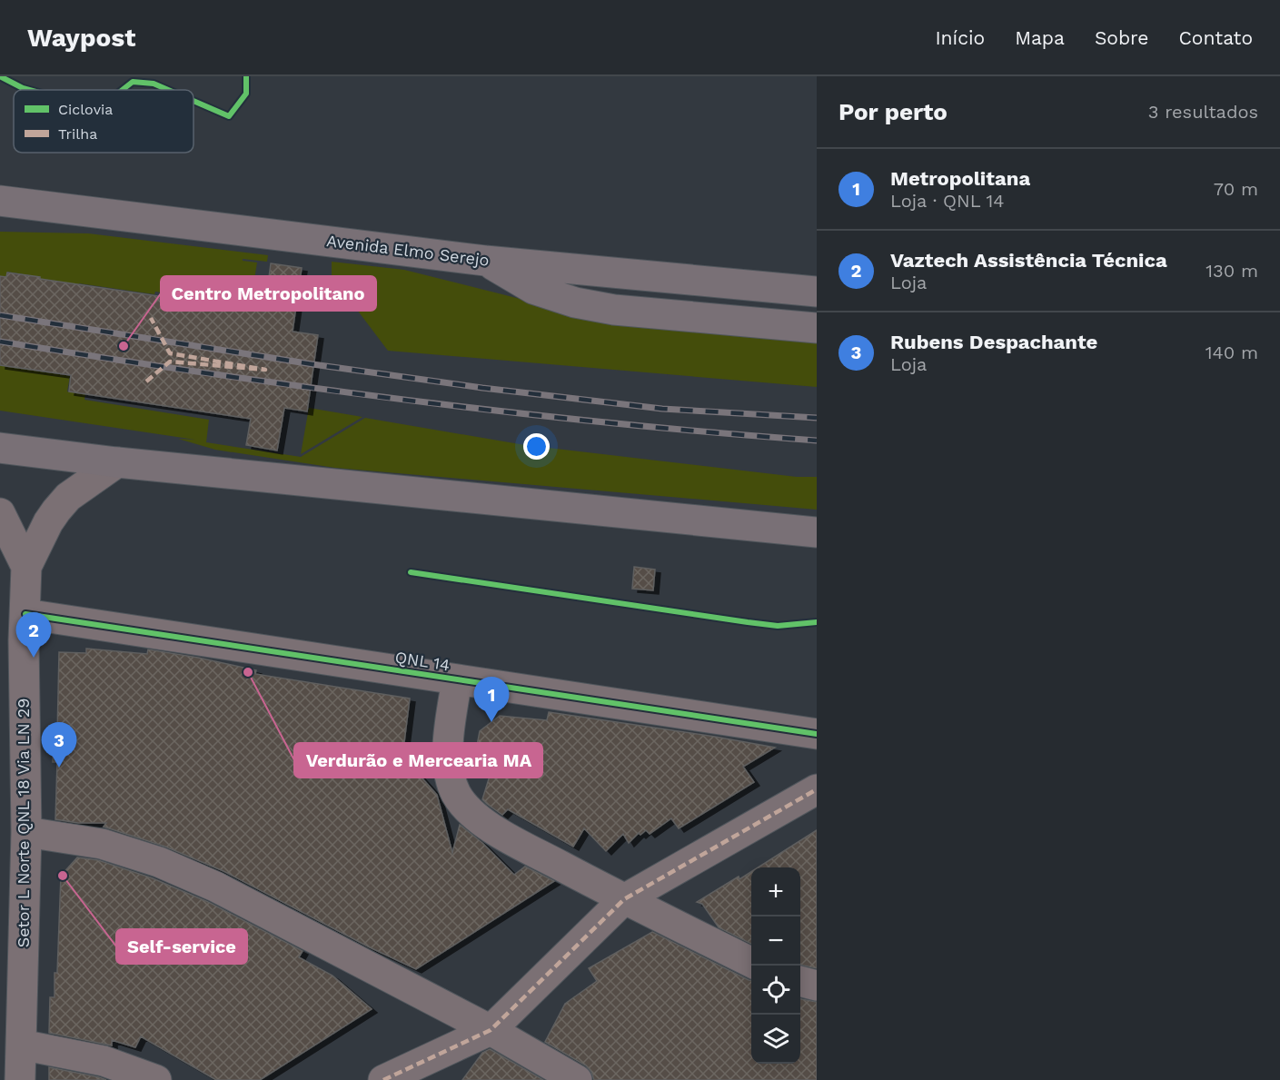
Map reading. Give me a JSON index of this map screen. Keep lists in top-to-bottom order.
{
  "streets": {
    "main road": ["Avenida Elmo Serejo"],
    "street": ["QNL 14", "Setor L Norte QNL 18 Via LN 29"]
  },
  "crossings": [
    ["QNL 14", "Setor L Norte QNL 18 Via LN 29"]
  ],
  "places": ["Centro Metropolitano", "Verdurão e Mercearia MA", "Self-service"],
  "legend": ["Ciclovia", "Trilha"],
  "page": {
    "header": "Waypost",
    "nav": [
      "Início",
      "Mapa",
      "Sobre",
      "Contato"
    ],
    "heading": ["Por perto", "3 resultados"],
    "list": [
      {
        "mark": "1",
        "name": "Metropolitana",
        "note": "Loja · QNL 14",
        "value": "70 m"
      },
      {
        "mark": "2",
        "name": "Vaztech Assistência Técnica",
        "note": "Loja",
        "value": "130 m"
      },
      {
        "mark": "3",
        "name": "Rubens Despachante",
        "note": "Loja",
        "value": "140 m"
      }
    ],
    "pins": ["2", "1", "3"],
    "map_buttons": ["+", "−"]
  }
}
